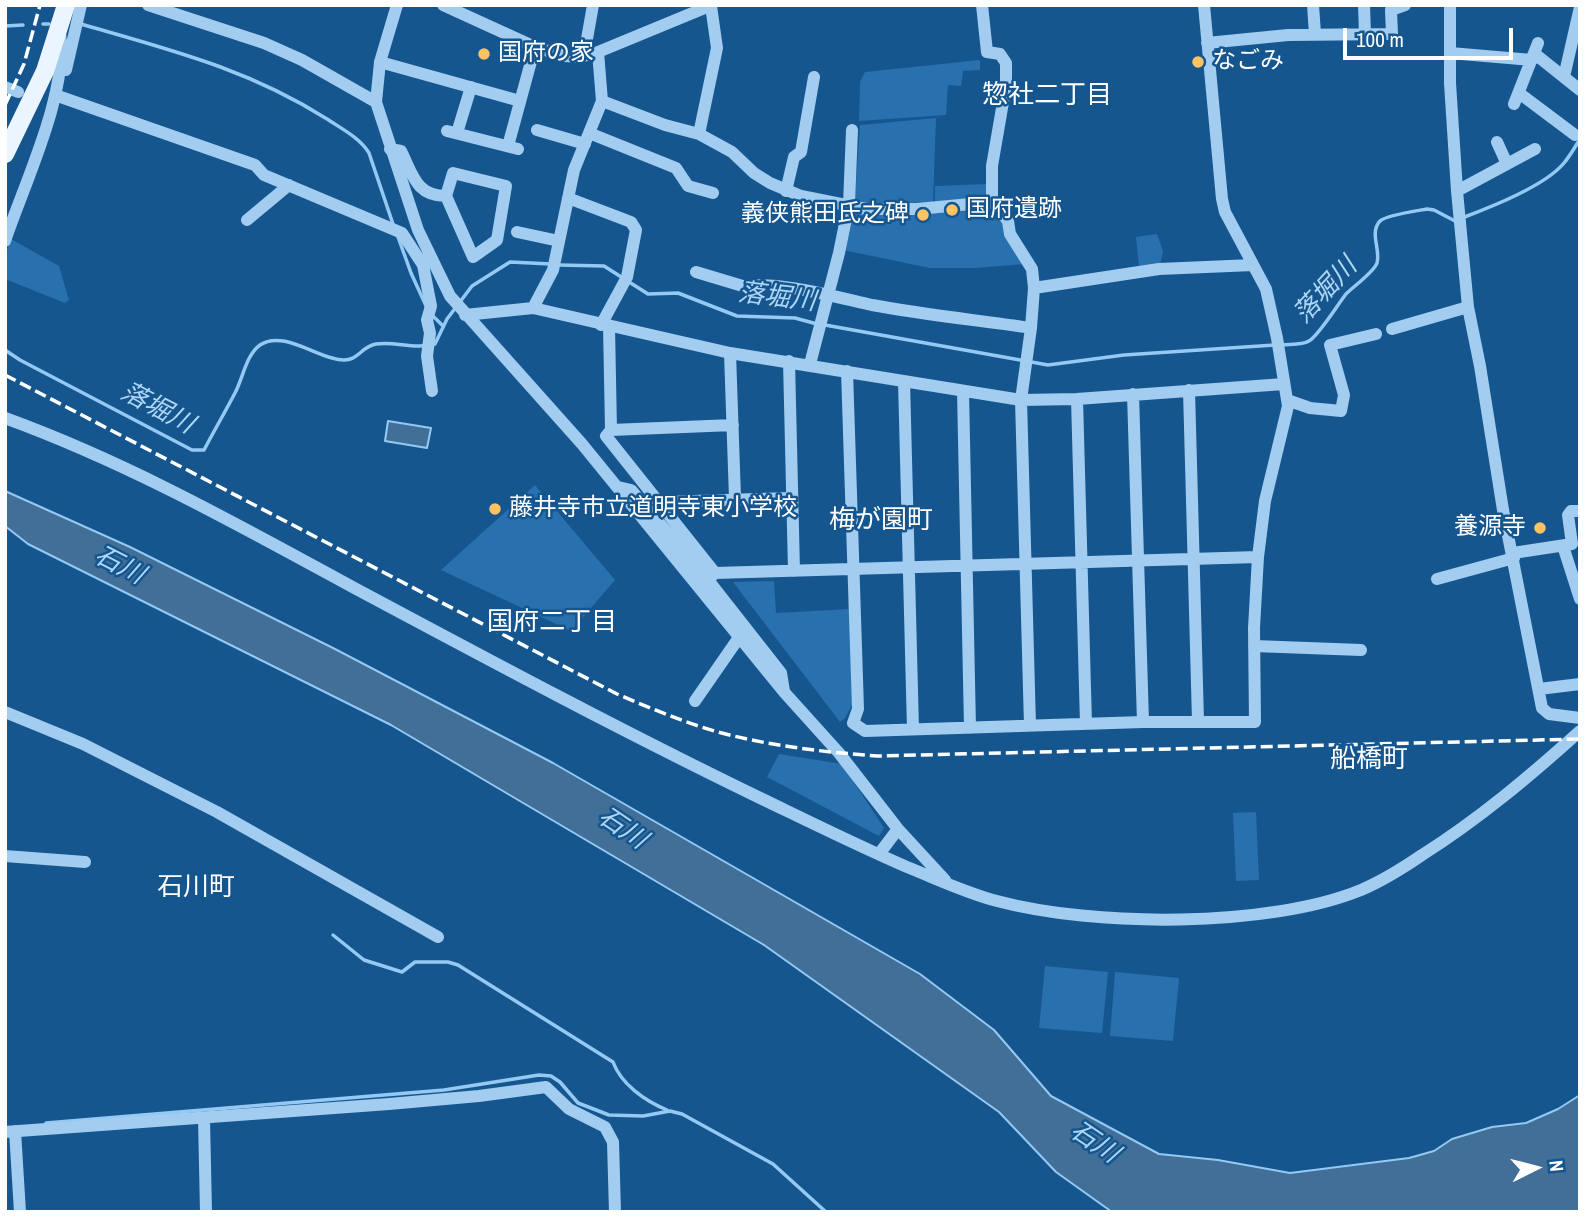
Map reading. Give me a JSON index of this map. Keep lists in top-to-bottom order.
{
  "districts": [
    "惣社二丁目",
    "梅が園町",
    "国府二丁目",
    "船橋町",
    "石川町"
  ],
  "water": ["落堀川", "石川"],
  "places": [
    "国府の家",
    "なごみ",
    "国府遺跡",
    "義侠熊田氏之碑",
    "藤井寺市立道明寺東小学校",
    "養源寺"
  ],
  "scale_bar": "100 m",
  "north": "right"
}
